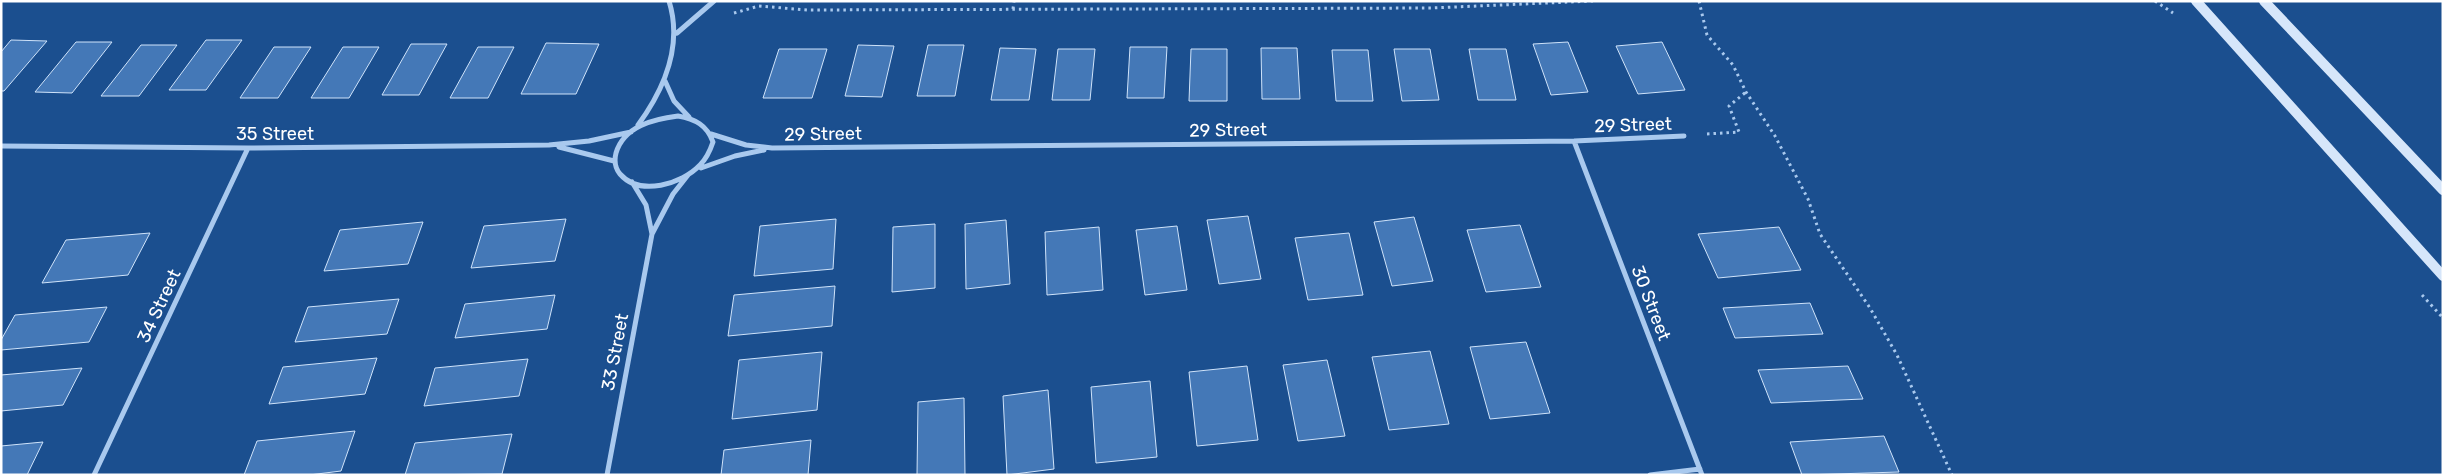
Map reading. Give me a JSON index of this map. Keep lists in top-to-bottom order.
{
  "streets": {
    "street": [
      "29 Street",
      "35 Street",
      "30 Street",
      "34 Street",
      "33 Street"
    ]
  },
  "crossings": [
    ["29 Street", "30 Street"],
    ["29 Street", "33 Street"],
    ["35 Street", "34 Street"]
  ]
}
